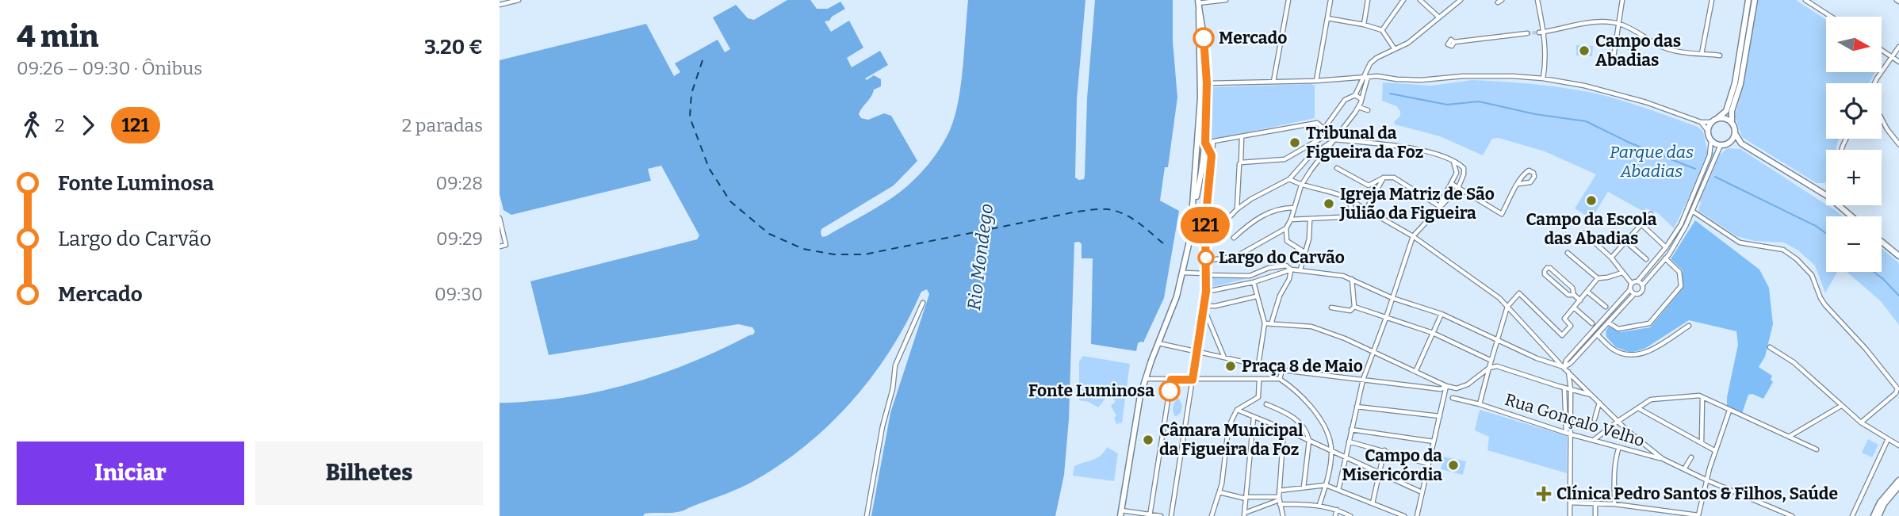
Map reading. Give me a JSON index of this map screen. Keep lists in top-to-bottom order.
{
  "streets": {
    "street": ["Rua Gonçalo Velho"]
  },
  "water": ["Rio Mondego"],
  "parks": ["Parque das Abadias"],
  "places": {
    "other": [
      "Mercado",
      "Campo das Abadias",
      "Tribunal da Figueira da Foz",
      "Campo da Escola das Abadias",
      "Igreja Matriz de São Julião da Figueira",
      "Largo do Carvão",
      "Praça 8 de Maio",
      "Fonte Luminosa",
      "Câmara Municipal da Figueira da Foz",
      "Campo da Misericórdia"
    ],
    "health": ["Clínica Pedro Santos & Filhos, Saúde"]
  },
  "lines": ["bus line 121"],
  "north": "right",
  "page": {
    "heading": ["4 min", "09:26 – 09:30 · Ônibus", "3.20 €"],
    "on_map": "121",
    "map_buttons": ["+", "−"],
    "legs": ["2", "121", "2 paradas"],
    "list": [
      {
        "name": "Fonte Luminosa",
        "value": "09:28"
      },
      {
        "name": "Largo do Carvão",
        "value": "09:29"
      },
      {
        "name": "Mercado",
        "value": "09:30"
      }
    ],
    "buttons": ["Iniciar", "Bilhetes"]
  }
}
